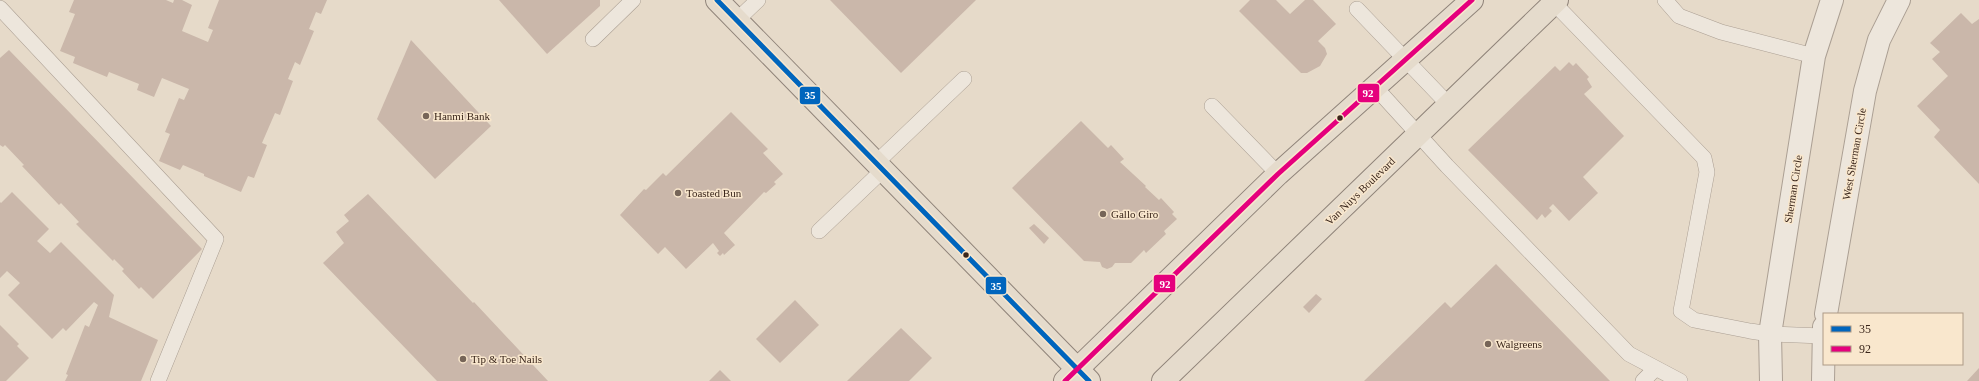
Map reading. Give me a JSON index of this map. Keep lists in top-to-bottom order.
{
  "streets": {
    "main road": ["Van Nuys Boulevard"],
    "street": ["West Sherman Circle", "Sherman Circle"]
  },
  "places": [
    "Hanmi Bank",
    "Toasted Bun",
    "Gallo Giro",
    "Walgreens",
    "Tip & Toe Nails"
  ],
  "lines": ["transit line 35", "transit line 92"],
  "legend": ["35", "92"]
}
